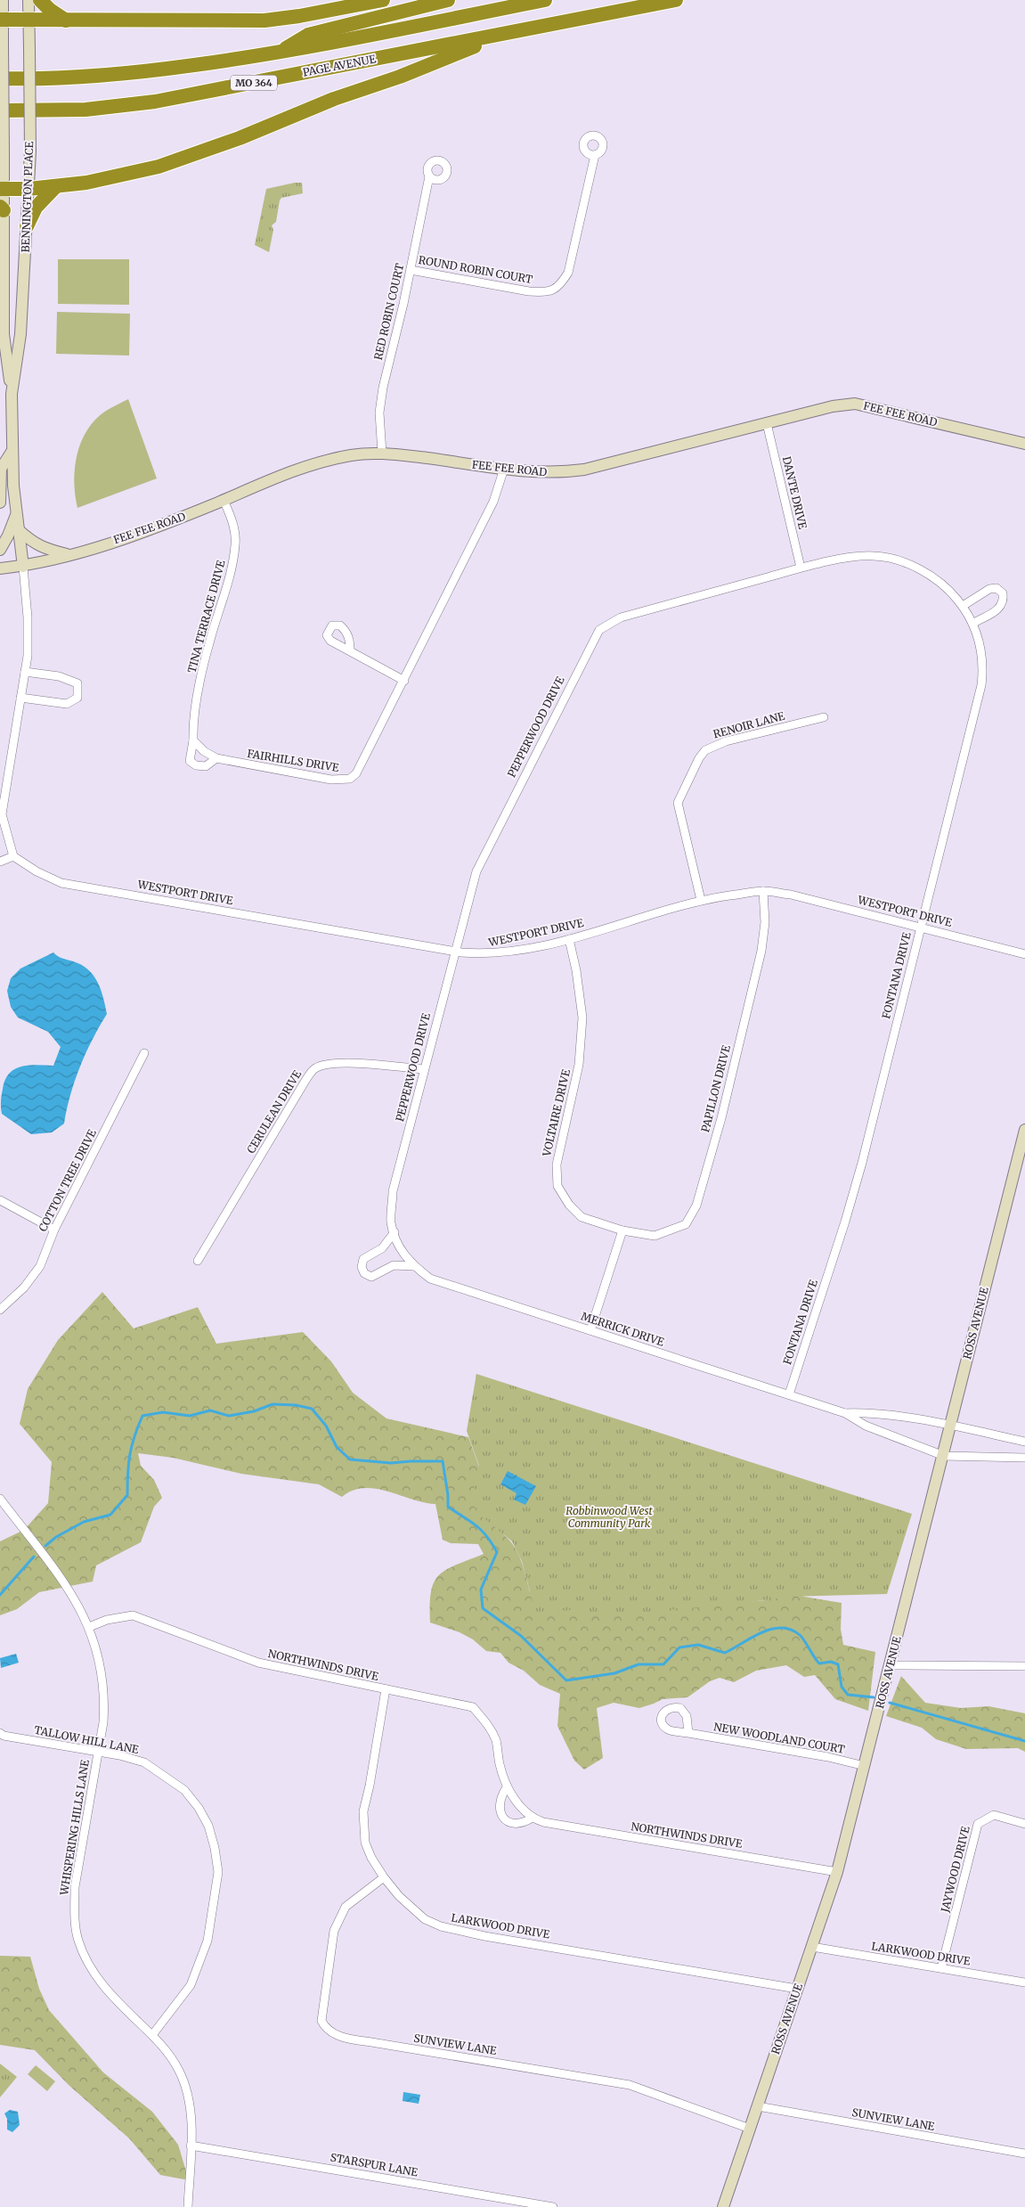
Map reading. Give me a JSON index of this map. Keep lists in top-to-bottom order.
{
  "streets": {
    "highway": ["PAGE AVENUE", "MO 364"],
    "street": [
      "BENNINGTON PLACE",
      "ROUND ROBIN COURT",
      "RED ROBIN COURT",
      "FEE FEE ROAD",
      "DANTE DRIVE",
      "TINA TERRACE DRIVE",
      "RENOIR LANE",
      "PEPPERWOOD DRIVE",
      "FAIRHILLS DRIVE",
      "WESTPORT DRIVE",
      "FONTANA DRIVE",
      "PAPILLON DRIVE",
      "CERULEAN DRIVE",
      "VOLTAIRE DRIVE",
      "COTTON TREE DRIVE",
      "ROSS AVENUE",
      "MERRICK DRIVE",
      "NORTHWINDS DRIVE",
      "NEW WOODLAND COURT",
      "TALLOW HILL LANE",
      "WHISPERING HILLS LANE",
      "JAYWOOD DRIVE",
      "LARKWOOD DRIVE",
      "SUNVIEW LANE",
      "STARSPUR LANE"
    ]
  },
  "crossings": [
    ["BENNINGTON PLACE", "FEE FEE ROAD"],
    ["ROUND ROBIN COURT", "RED ROBIN COURT"],
    ["RED ROBIN COURT", "FEE FEE ROAD"],
    ["FEE FEE ROAD", "DANTE DRIVE"],
    ["FEE FEE ROAD", "TINA TERRACE DRIVE"],
    ["FEE FEE ROAD", "FAIRHILLS DRIVE"],
    ["DANTE DRIVE", "PEPPERWOOD DRIVE"],
    ["TINA TERRACE DRIVE", "FAIRHILLS DRIVE"],
    ["RENOIR LANE", "WESTPORT DRIVE"],
    ["PEPPERWOOD DRIVE", "WESTPORT DRIVE"],
    ["PEPPERWOOD DRIVE", "FONTANA DRIVE"],
    ["PEPPERWOOD DRIVE", "CERULEAN DRIVE"],
    ["PEPPERWOOD DRIVE", "MERRICK DRIVE"],
    ["WESTPORT DRIVE", "FONTANA DRIVE"],
    ["WESTPORT DRIVE", "PAPILLON DRIVE"],
    ["WESTPORT DRIVE", "VOLTAIRE DRIVE"],
    ["FONTANA DRIVE", "MERRICK DRIVE"],
    ["PAPILLON DRIVE", "VOLTAIRE DRIVE"],
    ["ROSS AVENUE", "MERRICK DRIVE"],
    ["ROSS AVENUE", "NORTHWINDS DRIVE"],
    ["ROSS AVENUE", "NEW WOODLAND COURT"],
    ["ROSS AVENUE", "LARKWOOD DRIVE"],
    ["ROSS AVENUE", "SUNVIEW LANE"],
    ["NORTHWINDS DRIVE", "WHISPERING HILLS LANE"],
    ["NORTHWINDS DRIVE", "LARKWOOD DRIVE"],
    ["TALLOW HILL LANE", "WHISPERING HILLS LANE"],
    ["WHISPERING HILLS LANE", "STARSPUR LANE"],
    ["JAYWOOD DRIVE", "LARKWOOD DRIVE"],
    ["LARKWOOD DRIVE", "SUNVIEW LANE"]
  ],
  "parks": ["Robbinwood West Community Park"]
}
